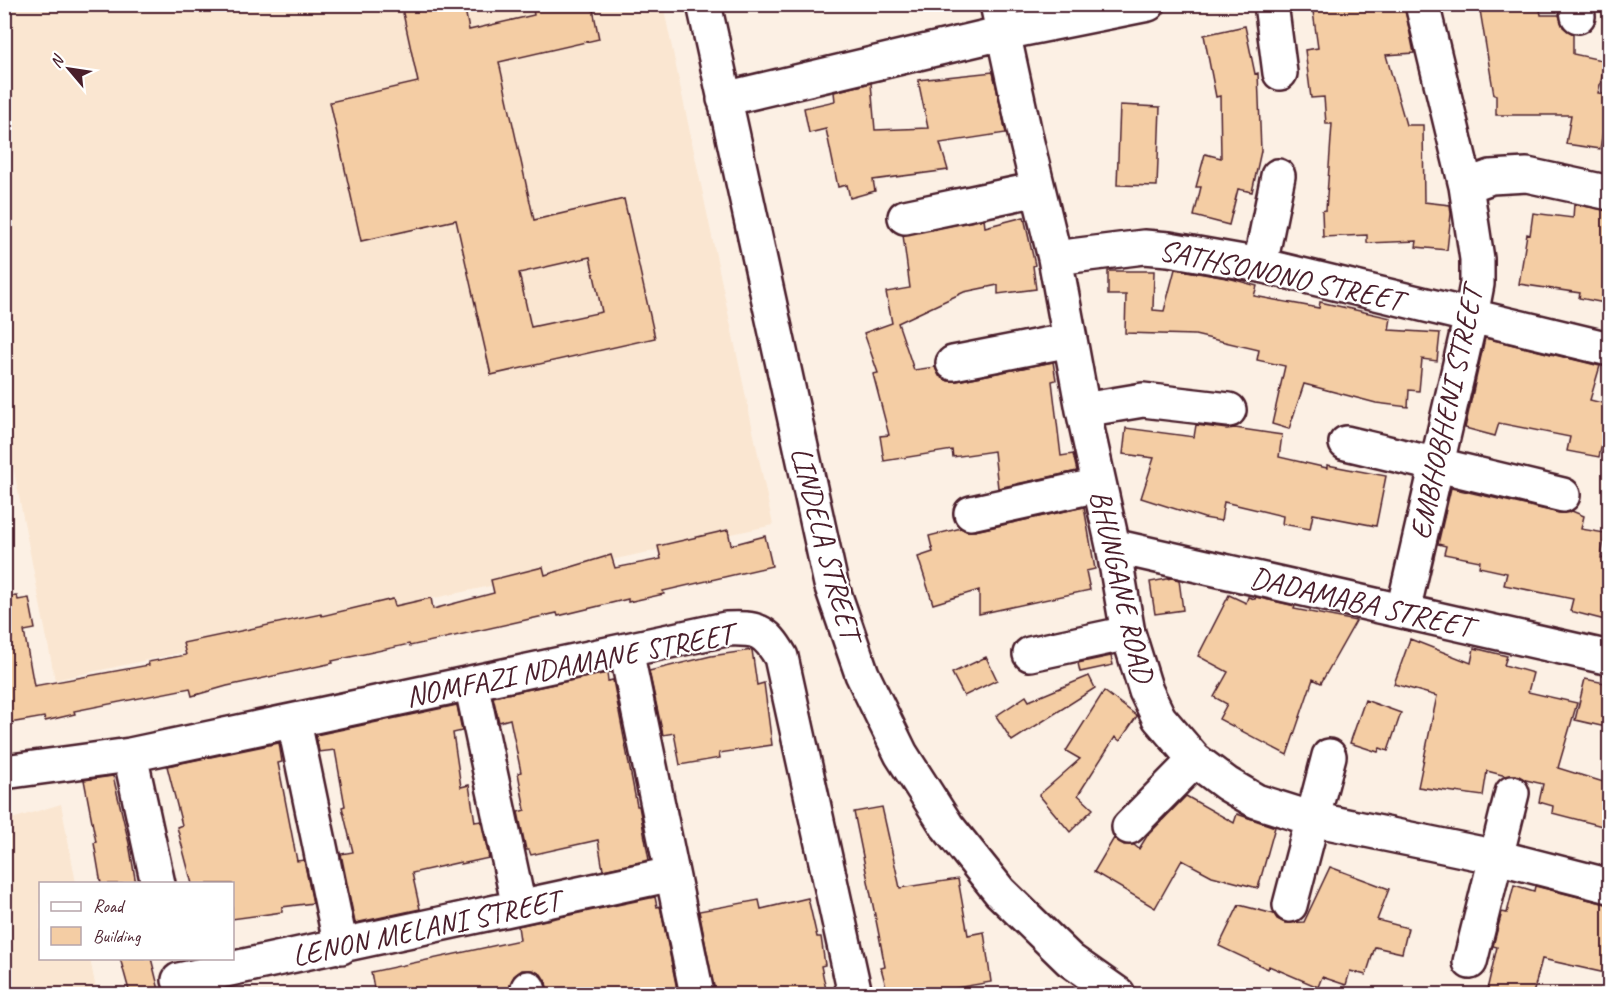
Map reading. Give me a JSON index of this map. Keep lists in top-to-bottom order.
{
  "streets": {
    "street": [
      "SATHSONONO STREET",
      "EMBHOBHENI STREET",
      "LINDELA STREET",
      "BHUNGANE ROAD",
      "DADAMABA STREET",
      "NOMFAZI NDAMANE STREET",
      "LENON MELANI STREET"
    ]
  },
  "crossings": [
    ["SATHSONONO STREET", "EMBHOBHENI STREET"],
    ["SATHSONONO STREET", "BHUNGANE ROAD"],
    ["EMBHOBHENI STREET", "DADAMABA STREET"],
    ["BHUNGANE ROAD", "DADAMABA STREET"]
  ],
  "legend": ["Road", "Building"],
  "north": "top left"
}
